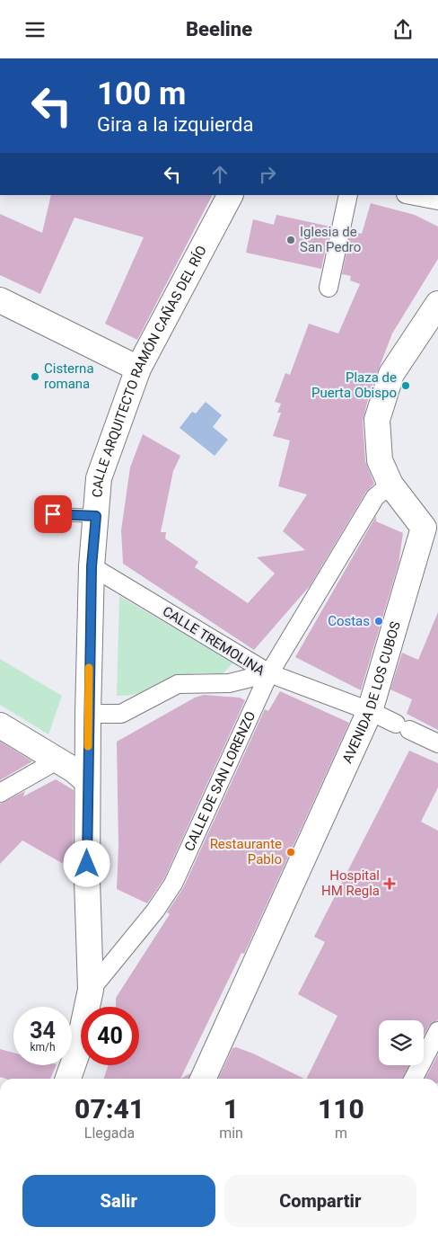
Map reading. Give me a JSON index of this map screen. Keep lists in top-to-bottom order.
{
  "streets": {
    "street": [
      "CALLE ARQUITECTO RAMÓN CAÑAS DEL RÍO",
      "CALLE TREMOLINA",
      "AVENIDA DE LOS CUBOS",
      "CALLE DE SAN LORENZO"
    ]
  },
  "crossings": [
    ["CALLE ARQUITECTO RAMÓN CAÑAS DEL RÍO", "CALLE TREMOLINA"],
    ["CALLE ARQUITECTO RAMÓN CAÑAS DEL RÍO", "CALLE DE SAN LORENZO"],
    ["CALLE TREMOLINA", "CALLE DE SAN LORENZO"],
    ["AVENIDA DE LOS CUBOS", "CALLE DE SAN LORENZO"]
  ],
  "places": {
    "other": [
      "Iglesia de San Pedro",
      "Cisterna romana",
      "Plaza de Puerta Obispo",
      "Costas",
      "Restaurante Pablo"
    ],
    "health": ["Hospital HM Regla"]
  },
  "page": {
    "header": "Beeline",
    "turn": ["100 m", "Gira a la izquierda"],
    "speed": "34 km/h",
    "limit": "40",
    "eta": [
      "07:41",
      "Llegada",
      "1",
      "min",
      "110",
      "m"
    ],
    "buttons": ["Salir", "Compartir"]
  }
}
